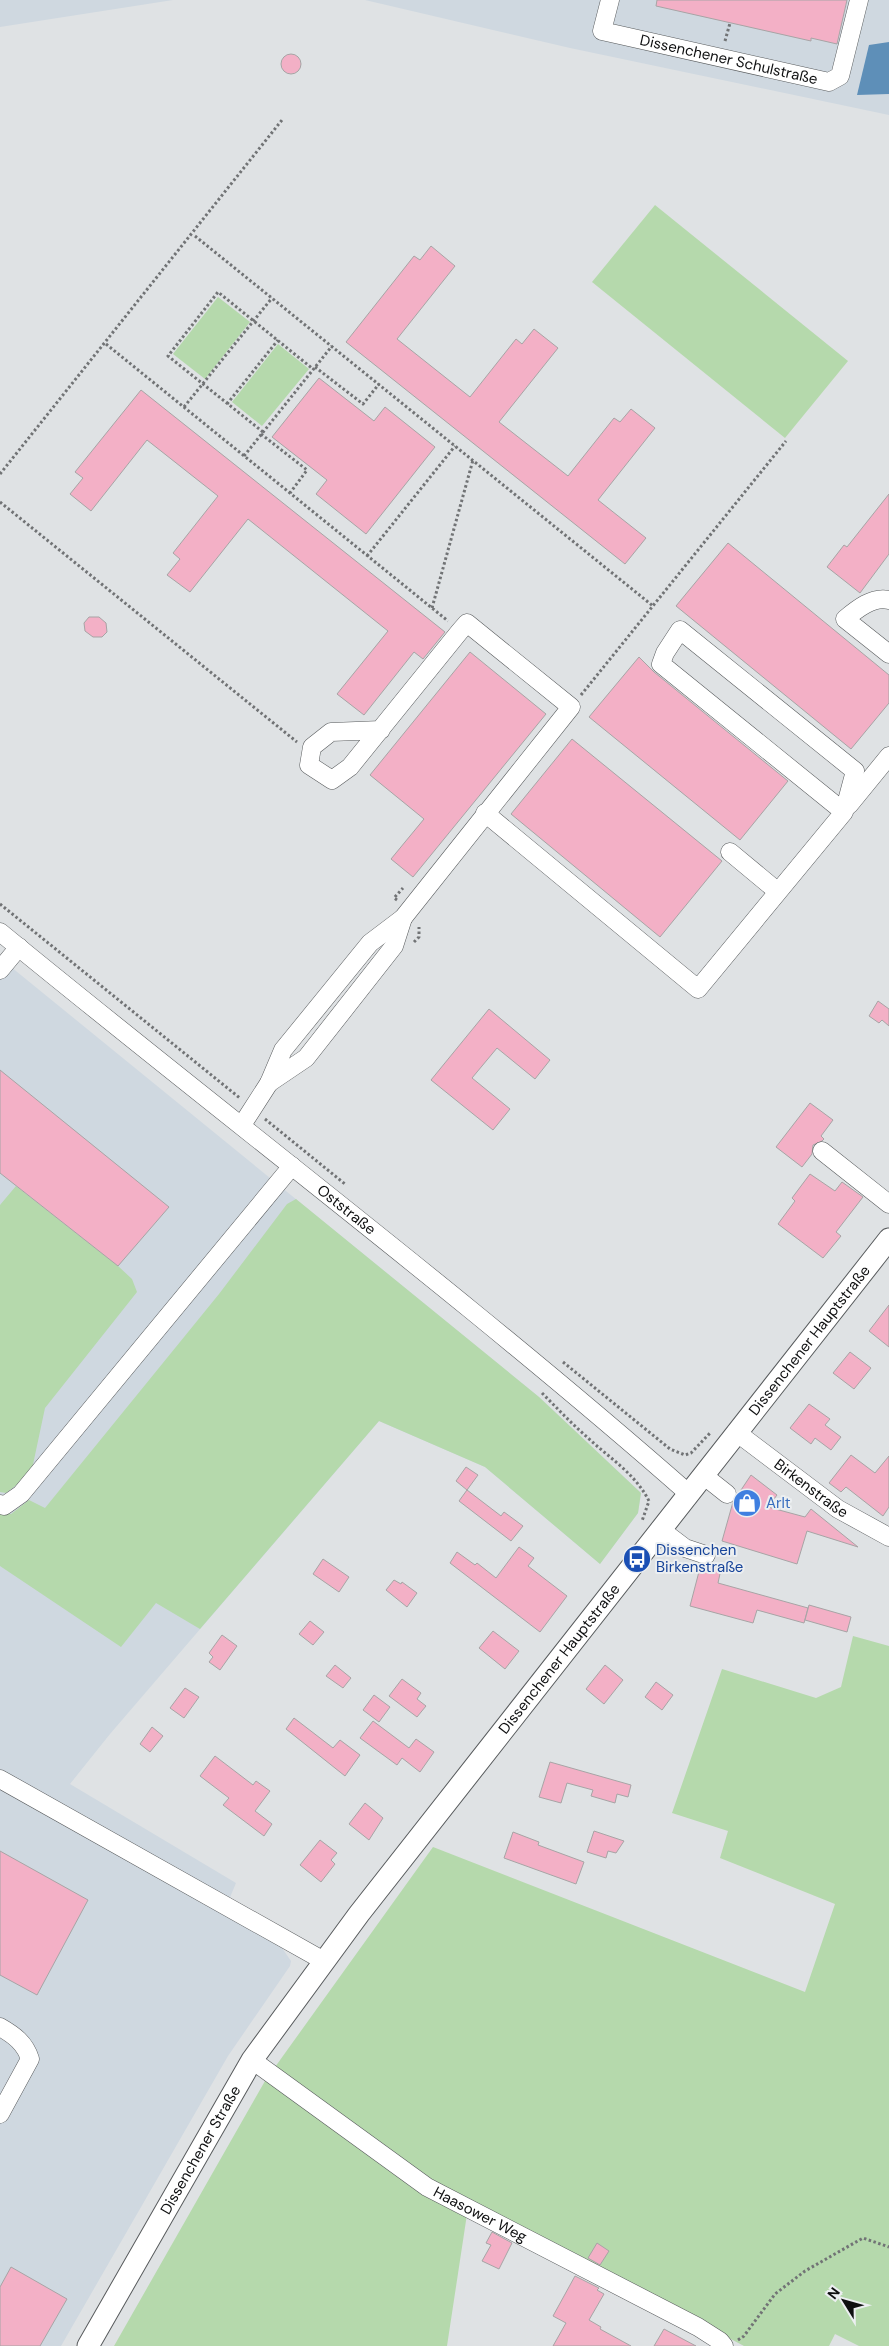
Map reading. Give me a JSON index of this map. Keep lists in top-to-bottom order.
{
  "streets": {
    "main road": ["Dissenchener Hauptstraße", "Dissenchener Straße"],
    "street": [
      "Dissenchener Schulstraße",
      "Oststraße",
      "Birkenstraße",
      "Haasower Weg"
    ]
  },
  "crossings": [
    ["Oststraße", "Dissenchener Hauptstraße"],
    ["Dissenchener Hauptstraße", "Birkenstraße"],
    ["Dissenchener Hauptstraße", "Dissenchener Straße"],
    ["Dissenchener Straße", "Haasower Weg"]
  ],
  "places": {
    "shop": ["Arlt"],
    "bus stop": ["Dissenchen Birkenstraße"]
  },
  "north": "top left"
}
